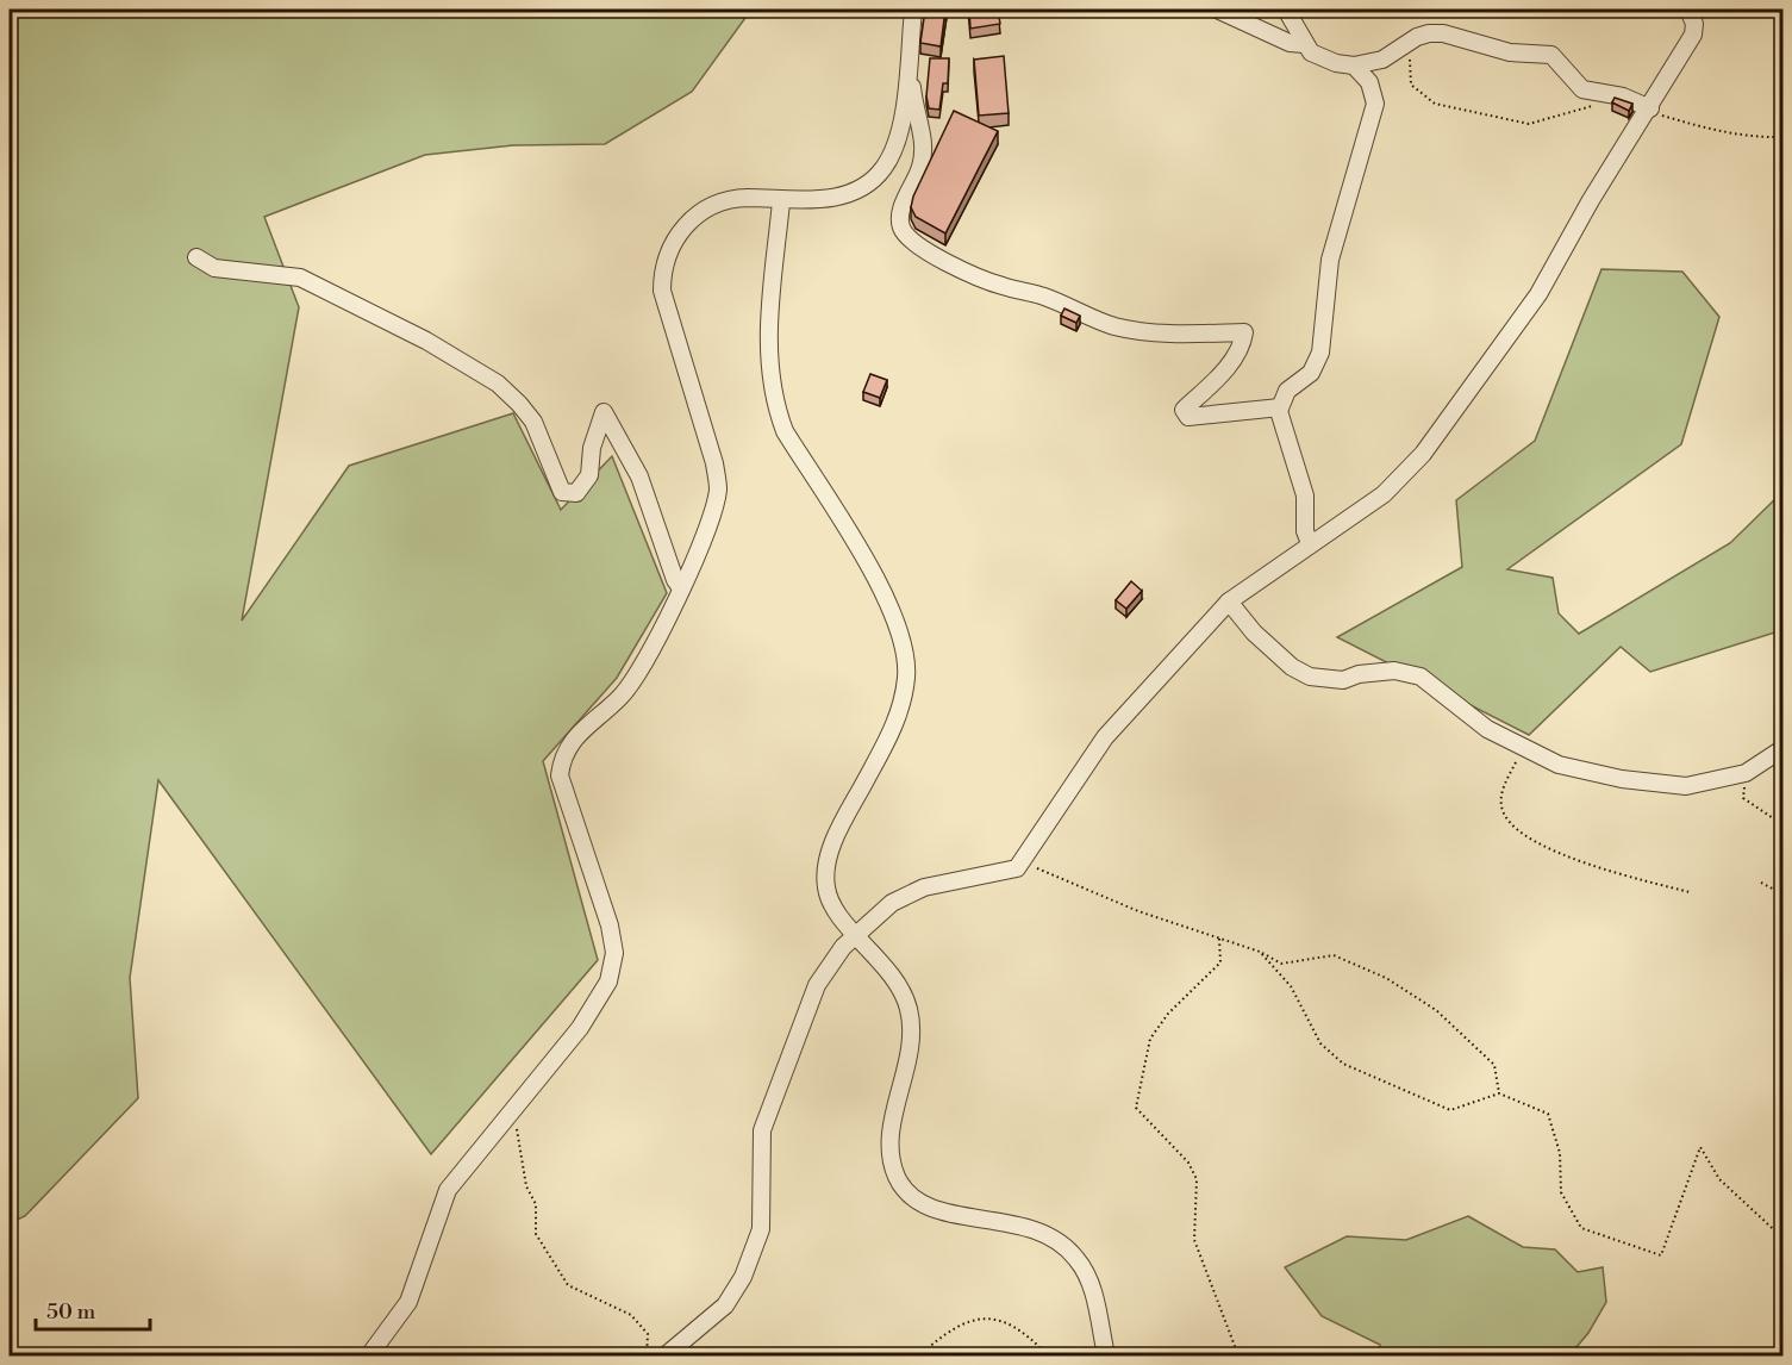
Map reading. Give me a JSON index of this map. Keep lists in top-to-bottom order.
{
  "scale_bar": "50 m"
}
